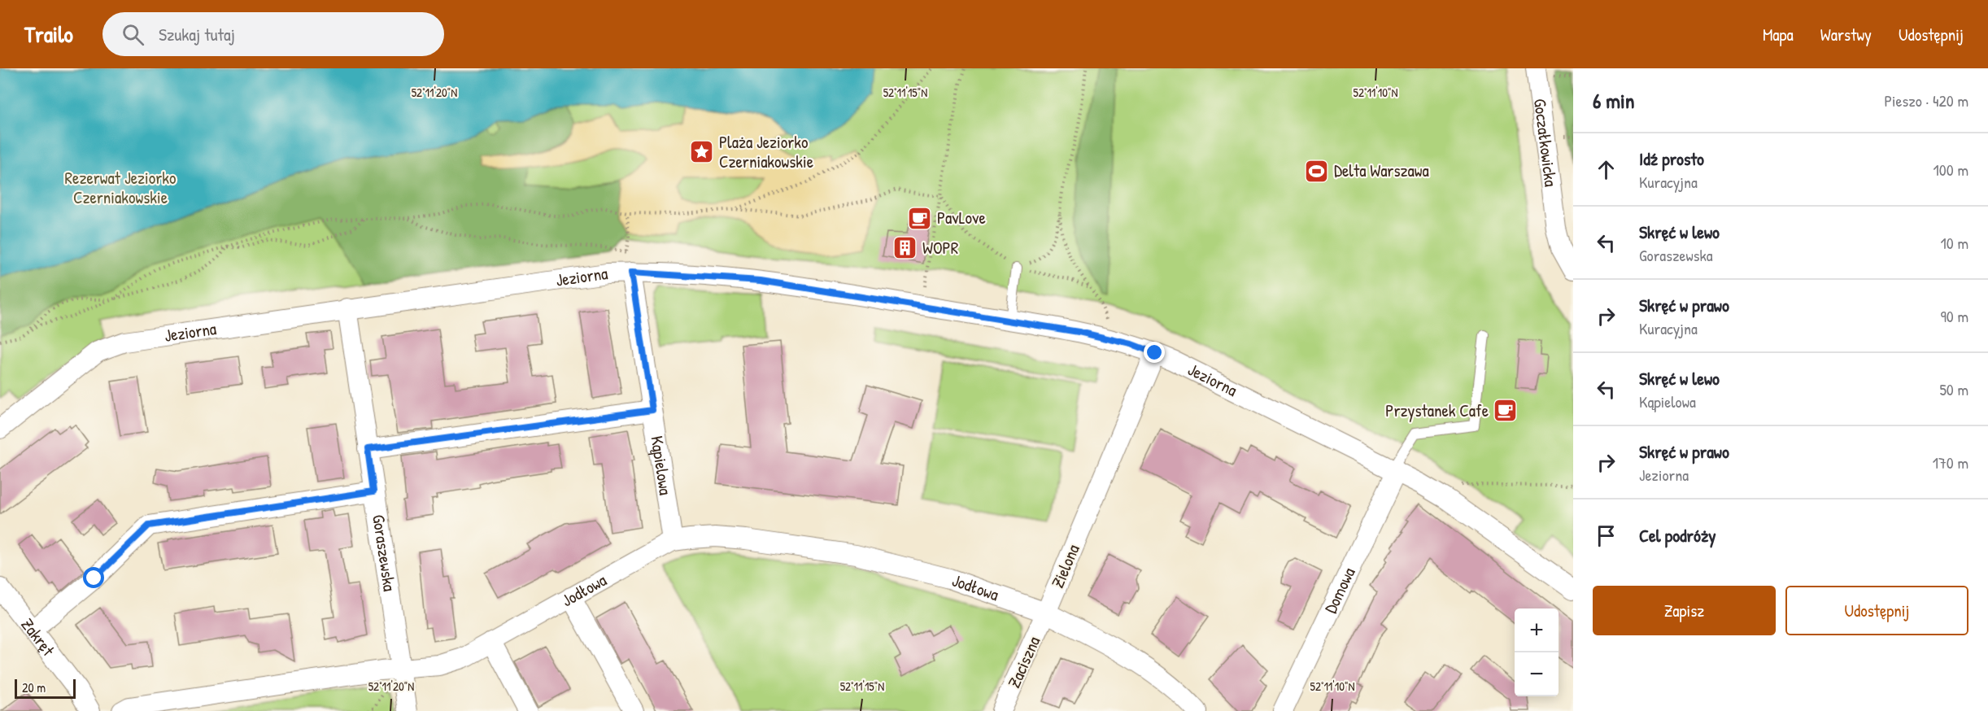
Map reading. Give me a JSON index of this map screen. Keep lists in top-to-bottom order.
{
  "streets": {
    "street": [
      "Goczałkowicka",
      "Jeziorna",
      "Kąpielowa",
      "Goraszewska",
      "Zielona",
      "Jodłowa",
      "Domowa",
      "Zakręt",
      "Zaciszna"
    ]
  },
  "crossings": [
    ["Jeziorna", "Kąpielowa"],
    ["Jeziorna", "Goraszewska"],
    ["Jeziorna", "Zielona"],
    ["Jeziorna", "Domowa"],
    ["Kąpielowa", "Jodłowa"],
    ["Goraszewska", "Jodłowa"],
    ["Zielona", "Jodłowa"],
    ["Zielona", "Zaciszna"],
    ["Jodłowa", "Zaciszna"]
  ],
  "parks": ["Rezerwat Jeziorko Czerniakowskie"],
  "places": {
    "place": ["Plaża Jeziorko Czerniakowskie"],
    "sports": ["Delta Warszawa"],
    "cafe": ["PavLove", "Przystanek Cafe"],
    "building": ["WOPR"]
  },
  "scale_bar": "20 m",
  "page": {
    "header": "Trailo",
    "search": "Szukaj tutaj",
    "nav": ["Mapa", "Warstwy", "Udostępnij"],
    "heading": ["6 min", "Pieszo · 420 m"],
    "list": [
      ["Idź prosto", "Kuracyjna", "100 m"],
      ["Skręć w lewo", "Goraszewska", "10 m"],
      ["Skręć w prawo", "Kuracyjna", "90 m"],
      ["Skręć w lewo", "Kąpielowa", "50 m"],
      ["Skręć w prawo", "Jeziorna", "170 m"],
      "Cel podróży"
    ],
    "buttons": ["Zapisz", "Udostępnij"],
    "map_buttons": ["+", "−"],
    "scale": "20 m"
  },
  "coordinates": ["52°11'20\"N", "52°11'15\"N", "52°11'10\"N"]
}
